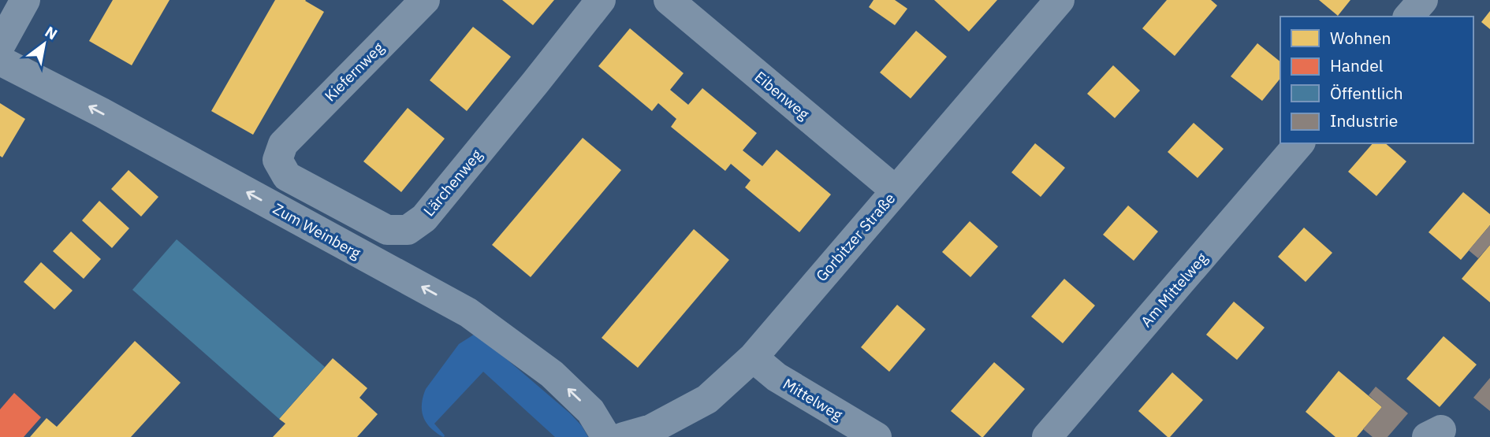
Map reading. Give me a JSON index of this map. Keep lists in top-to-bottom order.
{
  "streets": {
    "street": [
      "Kiefernweg",
      "Eibenweg",
      "Lärchenweg",
      "Zum Weinberg",
      "Gorbitzer Straße",
      "Am Mittelweg",
      "Mittelweg"
    ]
  },
  "crossings": [
    ["Kiefernweg", "Lärchenweg"],
    ["Eibenweg", "Gorbitzer Straße"],
    ["Gorbitzer Straße", "Mittelweg"]
  ],
  "one_way": ["Zum Weinberg"],
  "legend": [
    "Wohnen",
    "Handel",
    "Öffentlich",
    "Industrie"
  ],
  "north": "top right"
}
